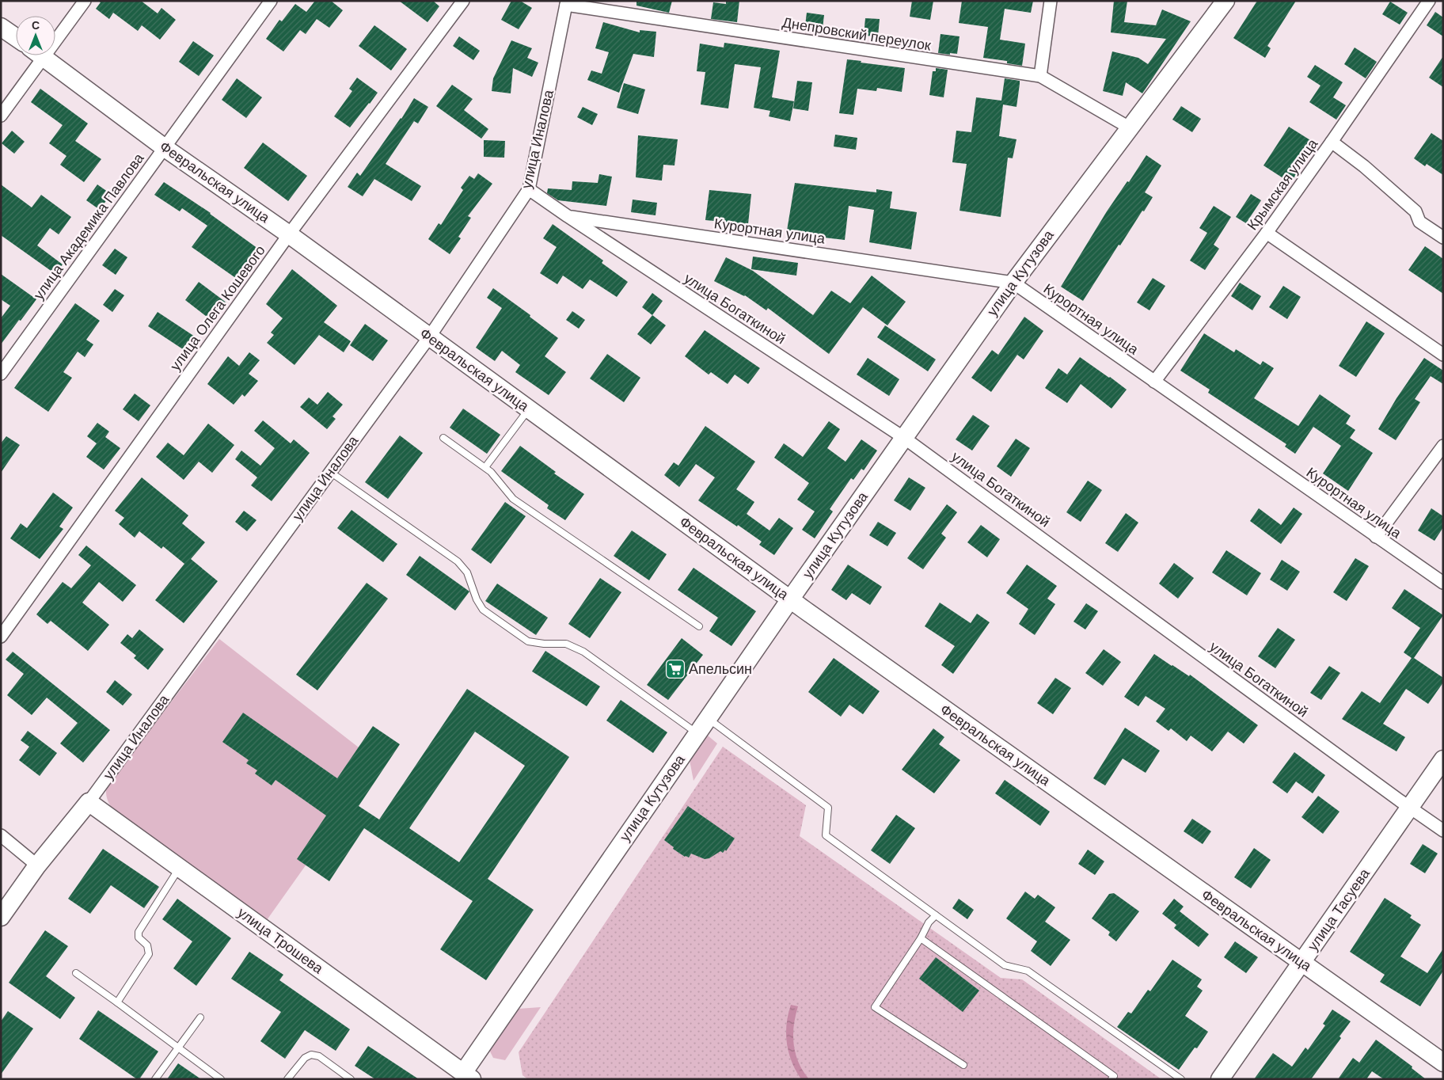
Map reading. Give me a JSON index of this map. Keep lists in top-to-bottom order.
{
  "streets": {
    "street": [
      "Днепровский переулок",
      "улица Иналова",
      "Февральская улица",
      "Крымская улица",
      "улица Академика Павлова",
      "Курортная улица",
      "улица Кутузова",
      "улица Олега Кошевого",
      "улица Богаткиной",
      "улица Тасуева",
      "улица Трошева"
    ]
  },
  "crossings": [
    ["Днепровский переулок", "улица Иналова"],
    ["Днепровский переулок", "улица Кутузова"],
    ["улица Иналова", "Февральская улица"],
    ["улица Иналова", "улица Богаткиной"],
    ["улица Иналова", "улица Трошева"],
    ["Февральская улица", "улица Академика Павлова"],
    ["Февральская улица", "улица Кутузова"],
    ["Февральская улица", "улица Олега Кошевого"],
    ["Февральская улица", "улица Тасуева"],
    ["Крымская улица", "Курортная улица"],
    ["Курортная улица", "улица Кутузова"],
    ["Курортная улица", "улица Богаткиной"],
    ["улица Кутузова", "улица Богаткиной"],
    ["улица Кутузова", "улица Трошева"],
    ["улица Богаткиной", "улица Тасуева"]
  ],
  "places": {
    "supermarket": ["Апельсин"]
  },
  "north": "top"
}
